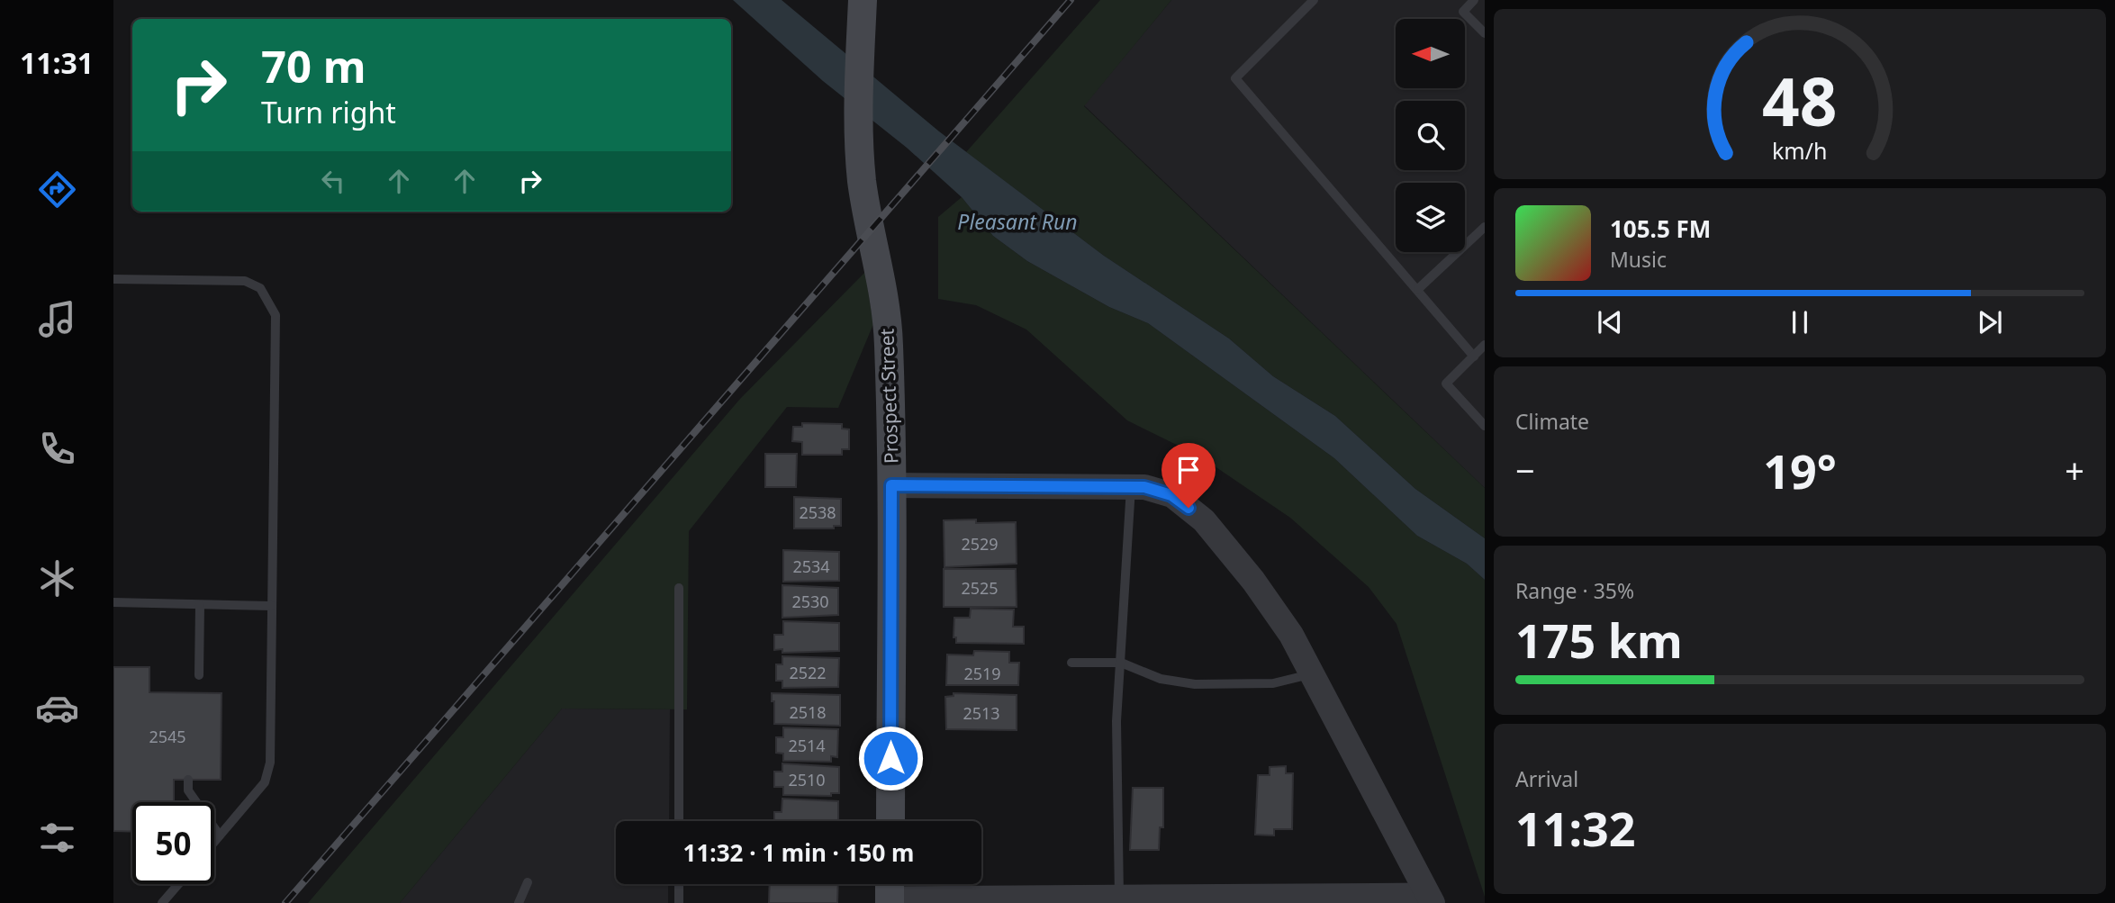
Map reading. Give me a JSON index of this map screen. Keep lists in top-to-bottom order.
{
  "streets": {
    "main road": ["Prospect Street"]
  },
  "water": ["Pleasant Run"],
  "house_numbers": [
    "2538",
    "2529",
    "2534",
    "2525",
    "2530",
    "2522",
    "2519",
    "2518",
    "2513",
    "2545",
    "2514",
    "2510"
  ],
  "north": "left",
  "page": {
    "tabs": "11:31",
    "turn": ["70 m", "Turn right"],
    "song": ["105.5 FM", "Music"],
    "tile": [
      "Climate",
      ["Range · 35%", "175 km"],
      ["Arrival", "11:32"]
    ],
    "heat": ["−", "19°", "+"],
    "limit": "50",
    "trip": "11:32 · 1 min · 150 m",
    "gauge": ["48", "km/h"]
  }
}
